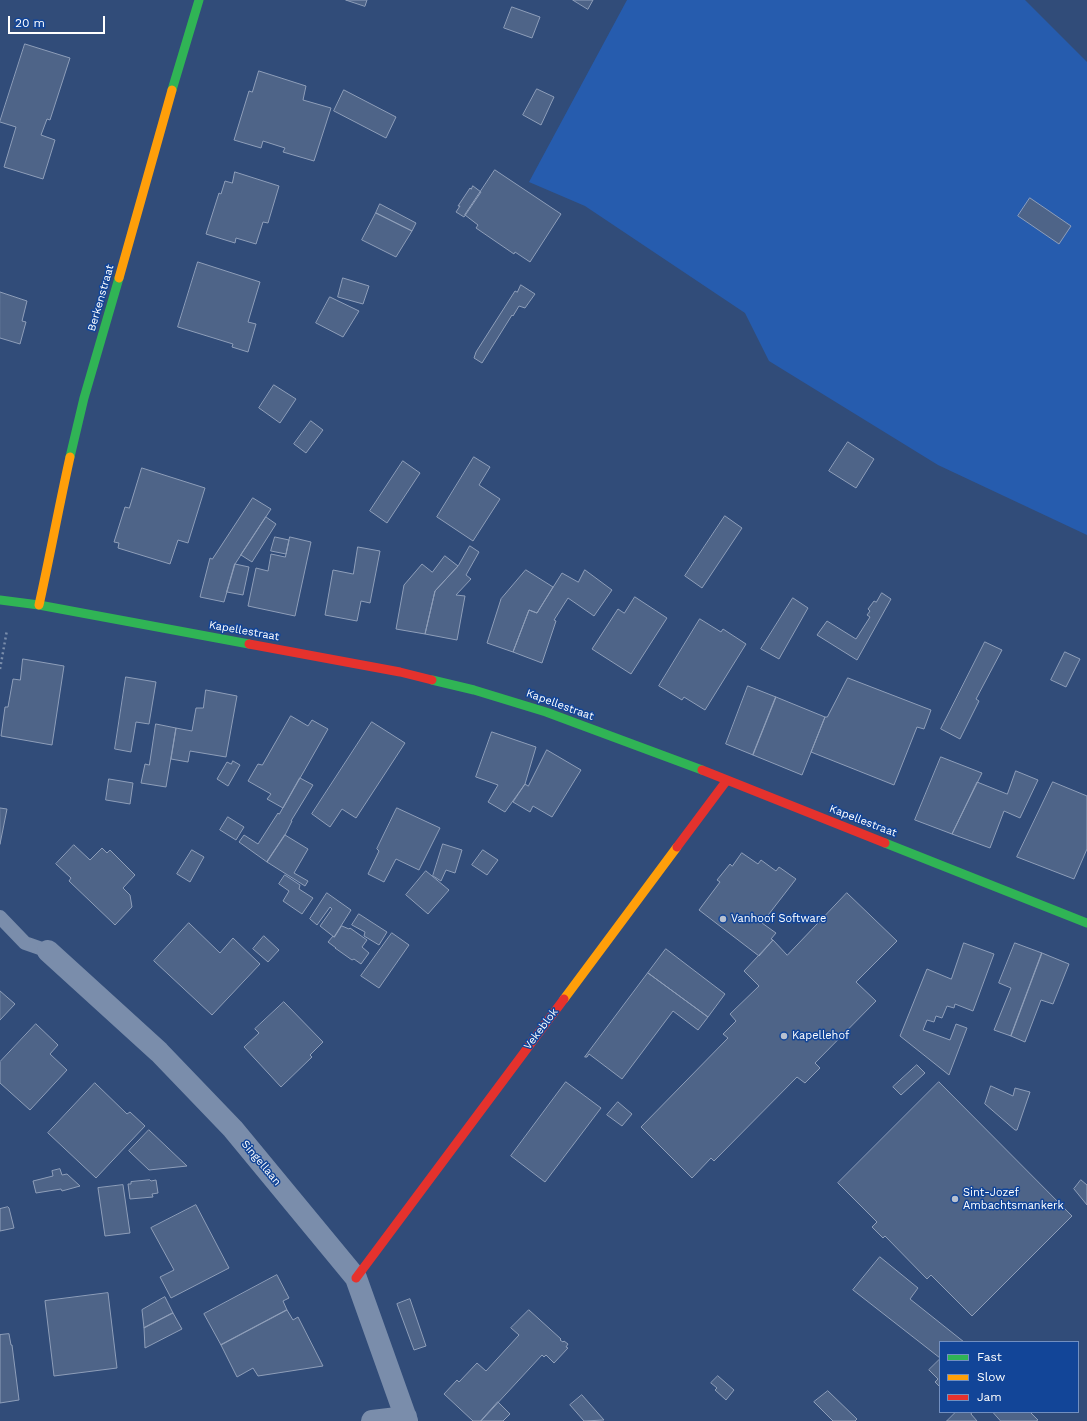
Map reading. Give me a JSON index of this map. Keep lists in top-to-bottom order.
{
  "streets": {
    "street": [
      "Berkenstraat",
      "Kapellestraat",
      "Vekeblok",
      "Singellaan"
    ]
  },
  "crossings": [
    ["Berkenstraat", "Kapellestraat"],
    ["Kapellestraat", "Vekeblok"],
    ["Vekeblok", "Singellaan"]
  ],
  "places": ["Vanhoof Software", "Kapellehof", "Sint-Jozef Ambachtsmankerk"],
  "legend": ["Fast", "Slow", "Jam"],
  "scale_bar": "20 m"
}
